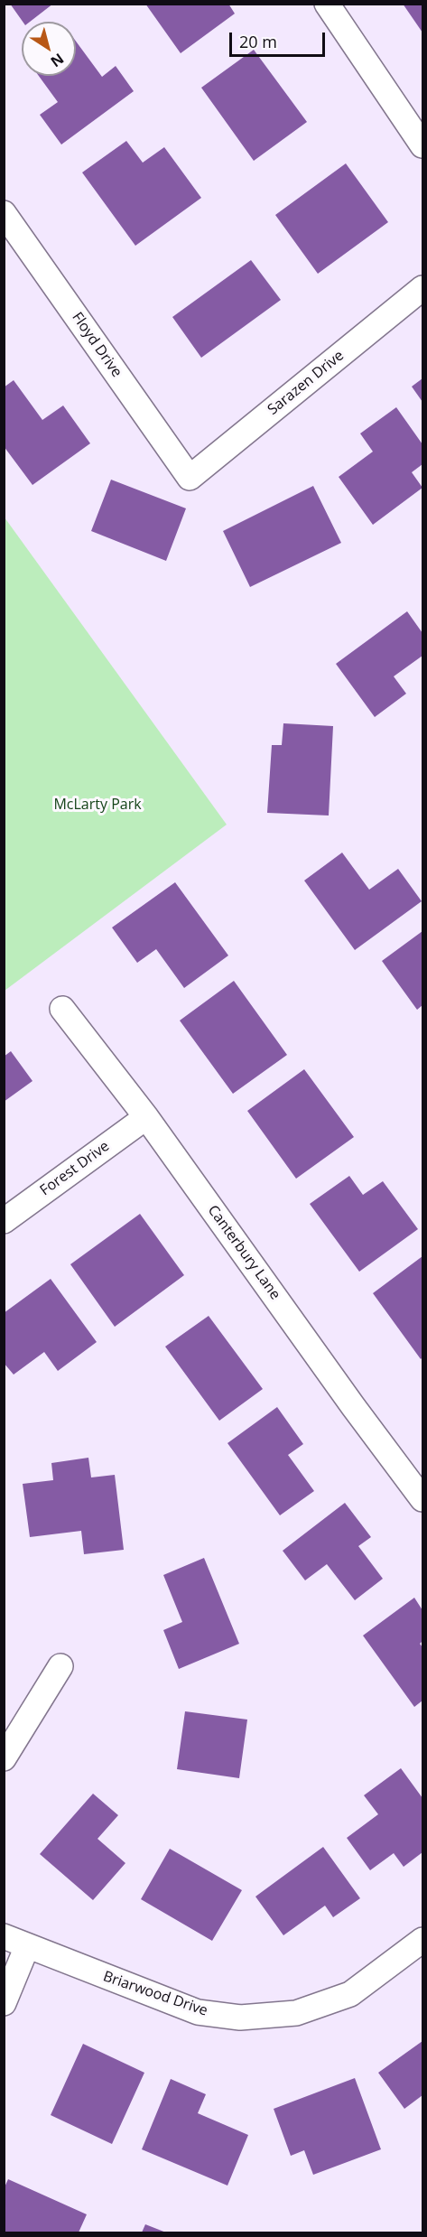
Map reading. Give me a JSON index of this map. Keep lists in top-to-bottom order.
{
  "streets": {
    "street": [
      "Floyd Drive",
      "Sarazen Drive",
      "Forest Drive",
      "Canterbury Lane",
      "Briarwood Drive"
    ]
  },
  "crossings": [
    ["Floyd Drive", "Sarazen Drive"],
    ["Forest Drive", "Canterbury Lane"]
  ],
  "parks": ["McLarty Park"],
  "scale_bar": "20 m",
  "north": "bottom right"
}
